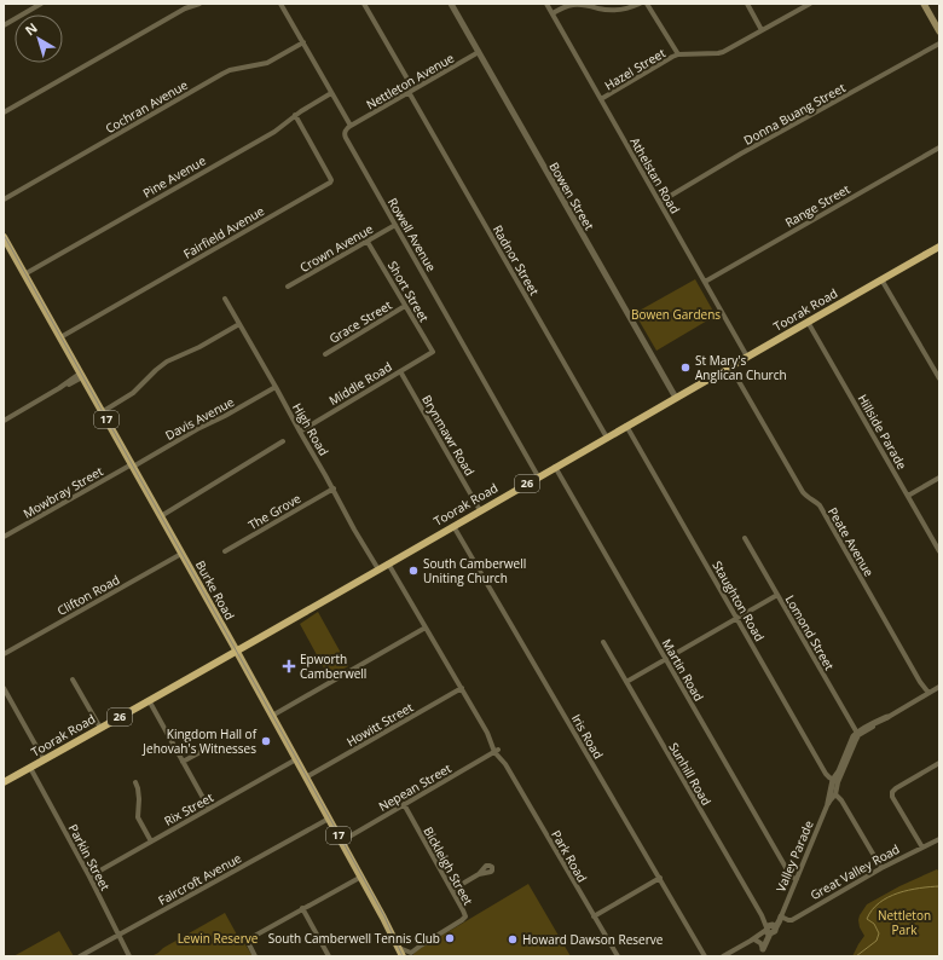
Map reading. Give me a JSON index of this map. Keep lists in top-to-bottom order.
{
  "streets": {
    "highway": ["Toorak Road", "26"],
    "main road": ["17", "Burke Road"],
    "street": [
      "Hazel Street",
      "Nettleton Avenue",
      "Cochran Avenue",
      "Donna Buang Street",
      "Athelstan Road",
      "Pine Avenue",
      "Bowen Street",
      "Range Street",
      "Fairfield Avenue",
      "Rowell Avenue",
      "Crown Avenue",
      "Radnor Street",
      "Short Street",
      "Grace Street",
      "Middle Road",
      "Davis Avenue",
      "High Road",
      "Hillside Parade",
      "Brynmawr Road",
      "Mowbray Street",
      "The Grove",
      "Peate Avenue",
      "Clifton Road",
      "Staughton Road",
      "Lomond Street",
      "Martin Road",
      "Howitt Street",
      "Iris Road",
      "Sunhill Road",
      "Nepean Street",
      "Rix Street",
      "Park Road",
      "Valley Parade",
      "Parkin Street",
      "Bickleigh Street",
      "Great Valley Road",
      "Faircroft Avenue"
    ]
  },
  "crossings": [
    ["Hazel Street", "Athelstan Road"],
    ["Nettleton Avenue", "Bowen Street"],
    ["Nettleton Avenue", "Rowell Avenue"],
    ["Nettleton Avenue", "Radnor Street"],
    ["Donna Buang Street", "Athelstan Road"],
    ["Athelstan Road", "Range Street"],
    ["Athelstan Road", "Toorak Road"],
    ["Pine Avenue", "Fairfield Avenue"],
    ["Pine Avenue", "Burke Road"],
    ["Bowen Street", "Toorak Road"],
    ["Fairfield Avenue", "Burke Road"],
    ["Rowell Avenue", "Crown Avenue"],
    ["Rowell Avenue", "Toorak Road"],
    ["Crown Avenue", "Short Street"],
    ["Radnor Street", "Toorak Road"],
    ["Short Street", "Grace Street"],
    ["Short Street", "Middle Road"],
    ["Toorak Road", "High Road"],
    ["Toorak Road", "Hillside Parade"],
    ["Toorak Road", "Brynmawr Road"],
    ["Toorak Road", "Peate Avenue"],
    ["Toorak Road", "Burke Road"],
    ["Toorak Road", "Staughton Road"],
    ["Toorak Road", "Martin Road"],
    ["Toorak Road", "Iris Road"],
    ["Toorak Road", "Park Road"],
    ["Toorak Road", "Parkin Street"],
    ["Middle Road", "High Road"],
    ["Middle Road", "Brynmawr Road"],
    ["Davis Avenue", "High Road"],
    ["Davis Avenue", "Mowbray Street"],
    ["Davis Avenue", "Burke Road"],
    ["High Road", "The Grove"],
    ["Mowbray Street", "Burke Road"],
    ["Burke Road", "Clifton Road"],
    ["Burke Road", "Howitt Street"],
    ["Burke Road", "Nepean Street"],
    ["Burke Road", "Rix Street"],
    ["Burke Road", "Bickleigh Street"],
    ["Burke Road", "Faircroft Avenue"],
    ["Staughton Road", "Valley Parade"],
    ["Lomond Street", "Valley Parade"],
    ["Martin Road", "Valley Parade"],
    ["Howitt Street", "Park Road"],
    ["Sunhill Road", "Valley Parade"],
    ["Nepean Street", "Park Road"],
    ["Nepean Street", "Bickleigh Street"],
    ["Rix Street", "Parkin Street"],
    ["Valley Parade", "Great Valley Road"],
    ["Parkin Street", "Faircroft Avenue"]
  ],
  "parks": ["Bowen Gardens", "Nettleton Park", "Lewin Reserve"],
  "places": {
    "other": [
      "St Mary's Anglican Church",
      "South Camberwell Uniting Church",
      "Kingdom Hall of Jehovah's Witnesses",
      "South Camberwell Tennis Club",
      "Howard Dawson Reserve"
    ],
    "health": ["Epworth Camberwell"]
  },
  "north": "top left"
}
